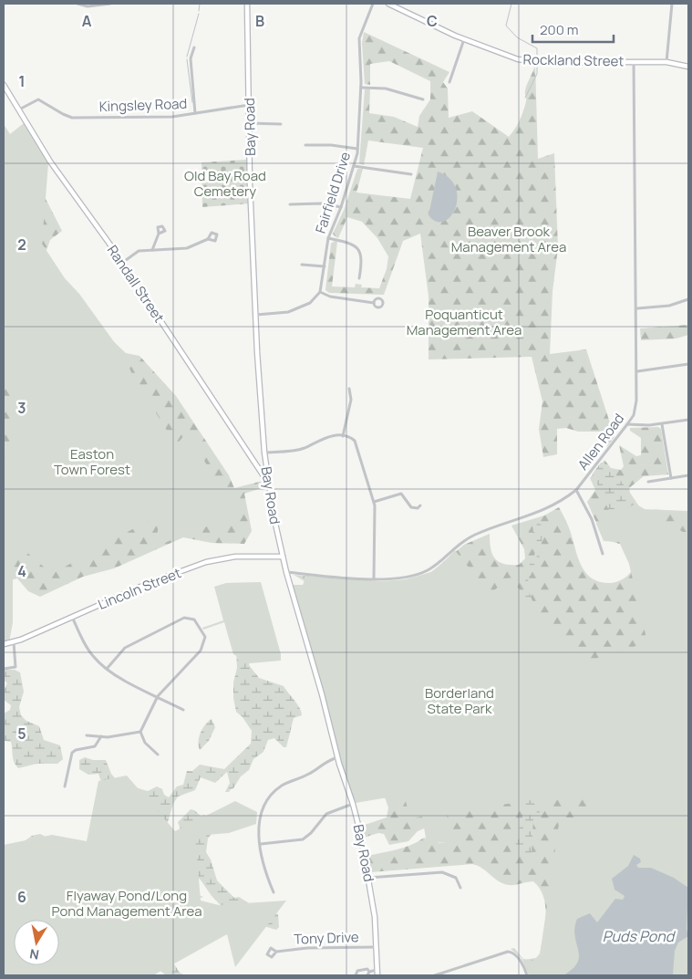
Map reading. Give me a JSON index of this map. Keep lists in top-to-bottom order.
{
  "streets": {
    "street": [
      "Rockland Street",
      "Kingsley Road",
      "Bay Road",
      "Fairfield Drive",
      "Randall Street",
      "Allen Road",
      "Lincoln Street",
      "Tony Drive"
    ]
  },
  "crossings": [
    ["Rockland Street", "Allen Road"],
    ["Kingsley Road", "Bay Road"],
    ["Kingsley Road", "Randall Street"],
    ["Bay Road", "Randall Street"],
    ["Bay Road", "Allen Road"],
    ["Bay Road", "Lincoln Street"],
    ["Bay Road", "Tony Drive"]
  ],
  "water": ["Puds Pond"],
  "parks": [
    "Old Bay Road Cemetery",
    "Beaver Brook Management Area",
    "Poquanticut Management Area",
    "Easton Town Forest",
    "Borderland State Park",
    "Flyaway Pond/Long Pond Management Area"
  ],
  "scale_bar": "200 m",
  "north": "bottom",
  "grid": {
    "columns": ["A", "B", "C"],
    "rows": [
      "1",
      "2",
      "3",
      "4",
      "5",
      "6"
    ]
  }
}
